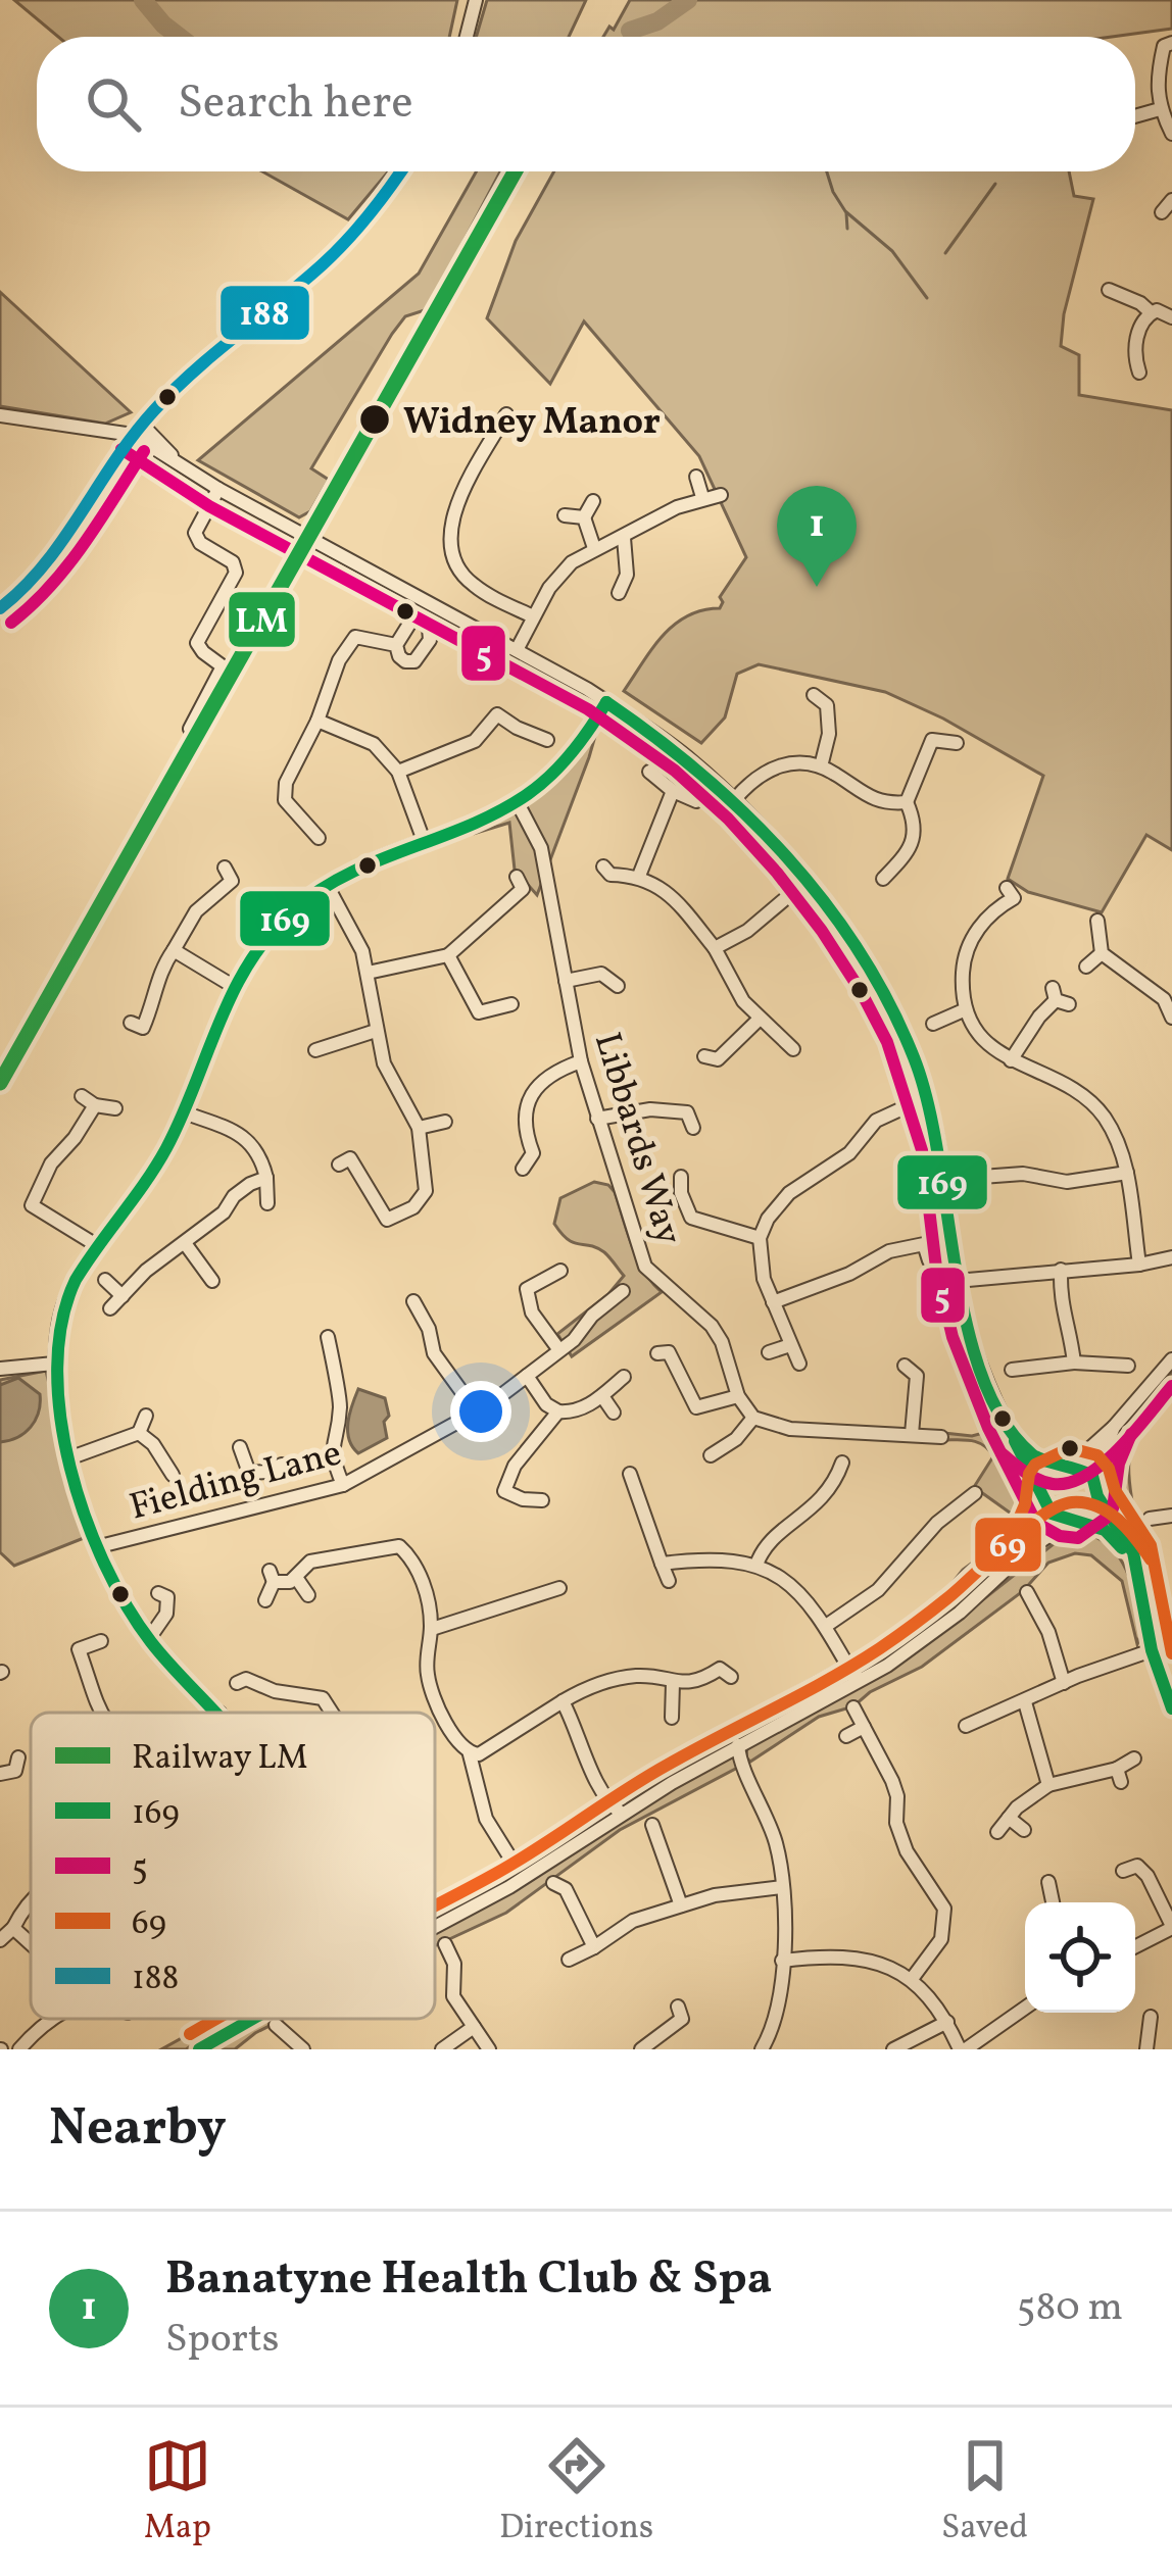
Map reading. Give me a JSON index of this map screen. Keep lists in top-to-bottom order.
{
  "streets": {
    "street": ["Libbards Way", "Fielding Lane"]
  },
  "places": ["Widney Manor"],
  "lines": [
    "rail line LM",
    "transit line 188",
    "transit line 5",
    "transit line 169",
    "transit line 69"
  ],
  "legend": [
    "Railway LM",
    "169",
    "5",
    "69",
    "188"
  ],
  "page": {
    "search": "Search here",
    "pins": "1",
    "heading": "Nearby",
    "list": [
      {
        "mark": "1",
        "name": "Banatyne Health Club & Spa",
        "note": "Sports",
        "value": "580 m"
      }
    ],
    "nav": ["Map", "Directions", "Saved"]
  }
}
